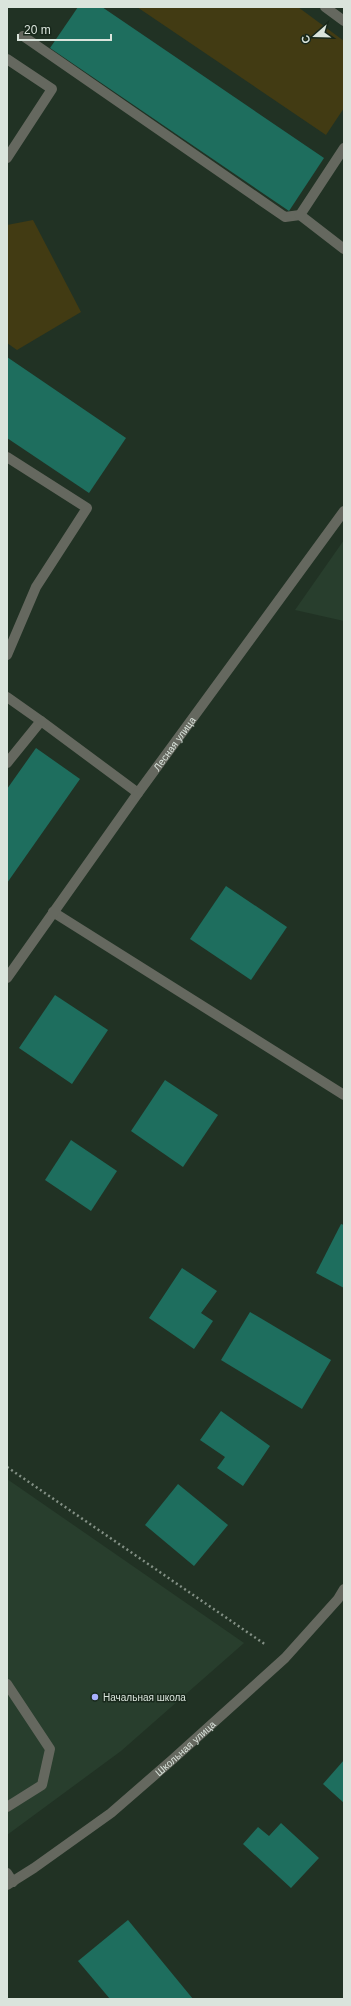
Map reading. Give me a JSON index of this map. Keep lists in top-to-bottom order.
{
  "streets": {
    "street": ["Лесная улица", "Школьная улица"]
  },
  "places": ["Начальная школа"],
  "scale_bar": "20 m",
  "north": "left"
}
